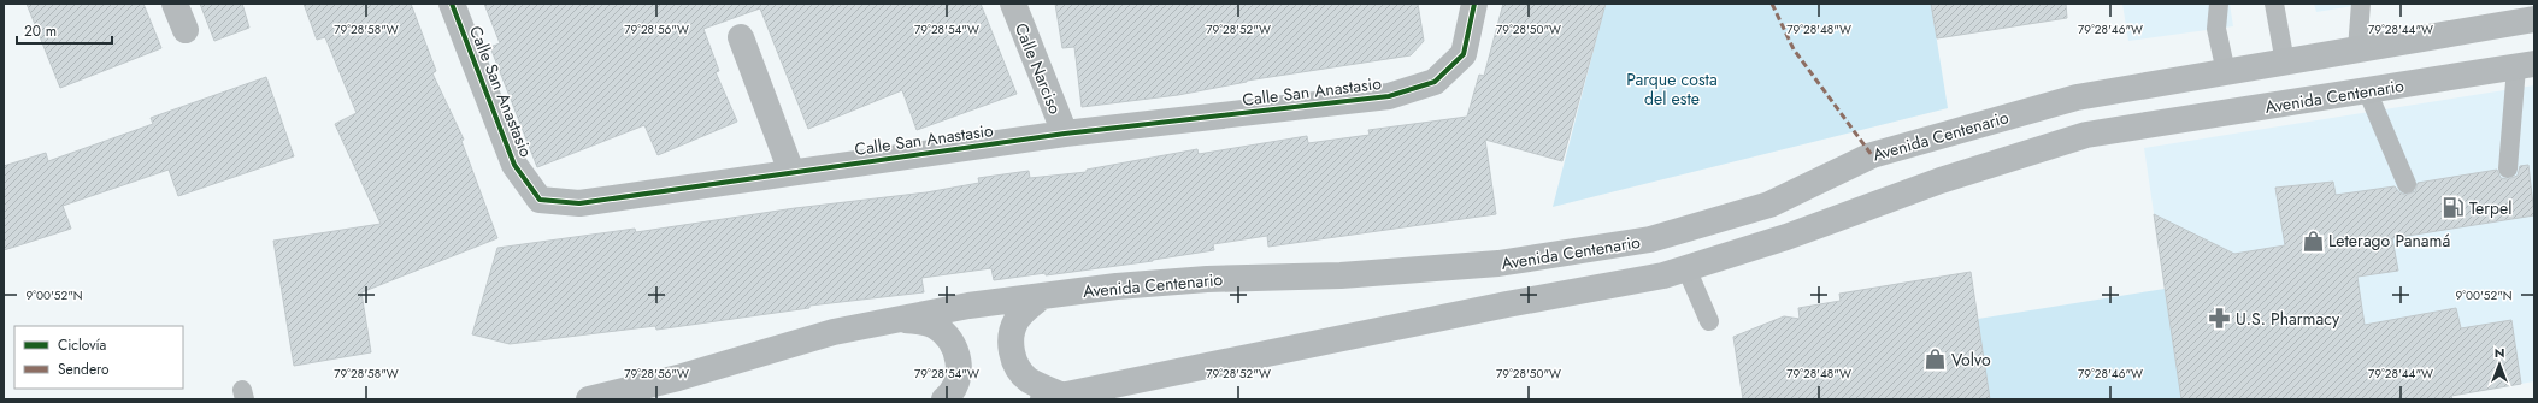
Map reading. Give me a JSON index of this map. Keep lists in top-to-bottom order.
{
  "streets": {
    "main road": ["Avenida Centenario"],
    "street": ["Calle Narciso", "Calle San Anastasio"]
  },
  "crossings": [
    ["Calle Narciso", "Calle San Anastasio"]
  ],
  "parks": ["Parque costa del este"],
  "places": {
    "fuel station": ["Terpel"],
    "shop": ["Leterago Panamá", "Volvo"],
    "pharmacy": ["U.S. Pharmacy"]
  },
  "legend": ["Ciclovía", "Sendero"],
  "scale_bar": "20 m",
  "north": "top",
  "coordinates": [
    "79°28'58\"W",
    "79°28'56\"W",
    "79°28'54\"W",
    "79°28'52\"W",
    "79°28'50\"W",
    "79°28'48\"W",
    "79°28'46\"W",
    "79°28'44\"W",
    "9°00'52\"N"
  ]
}
